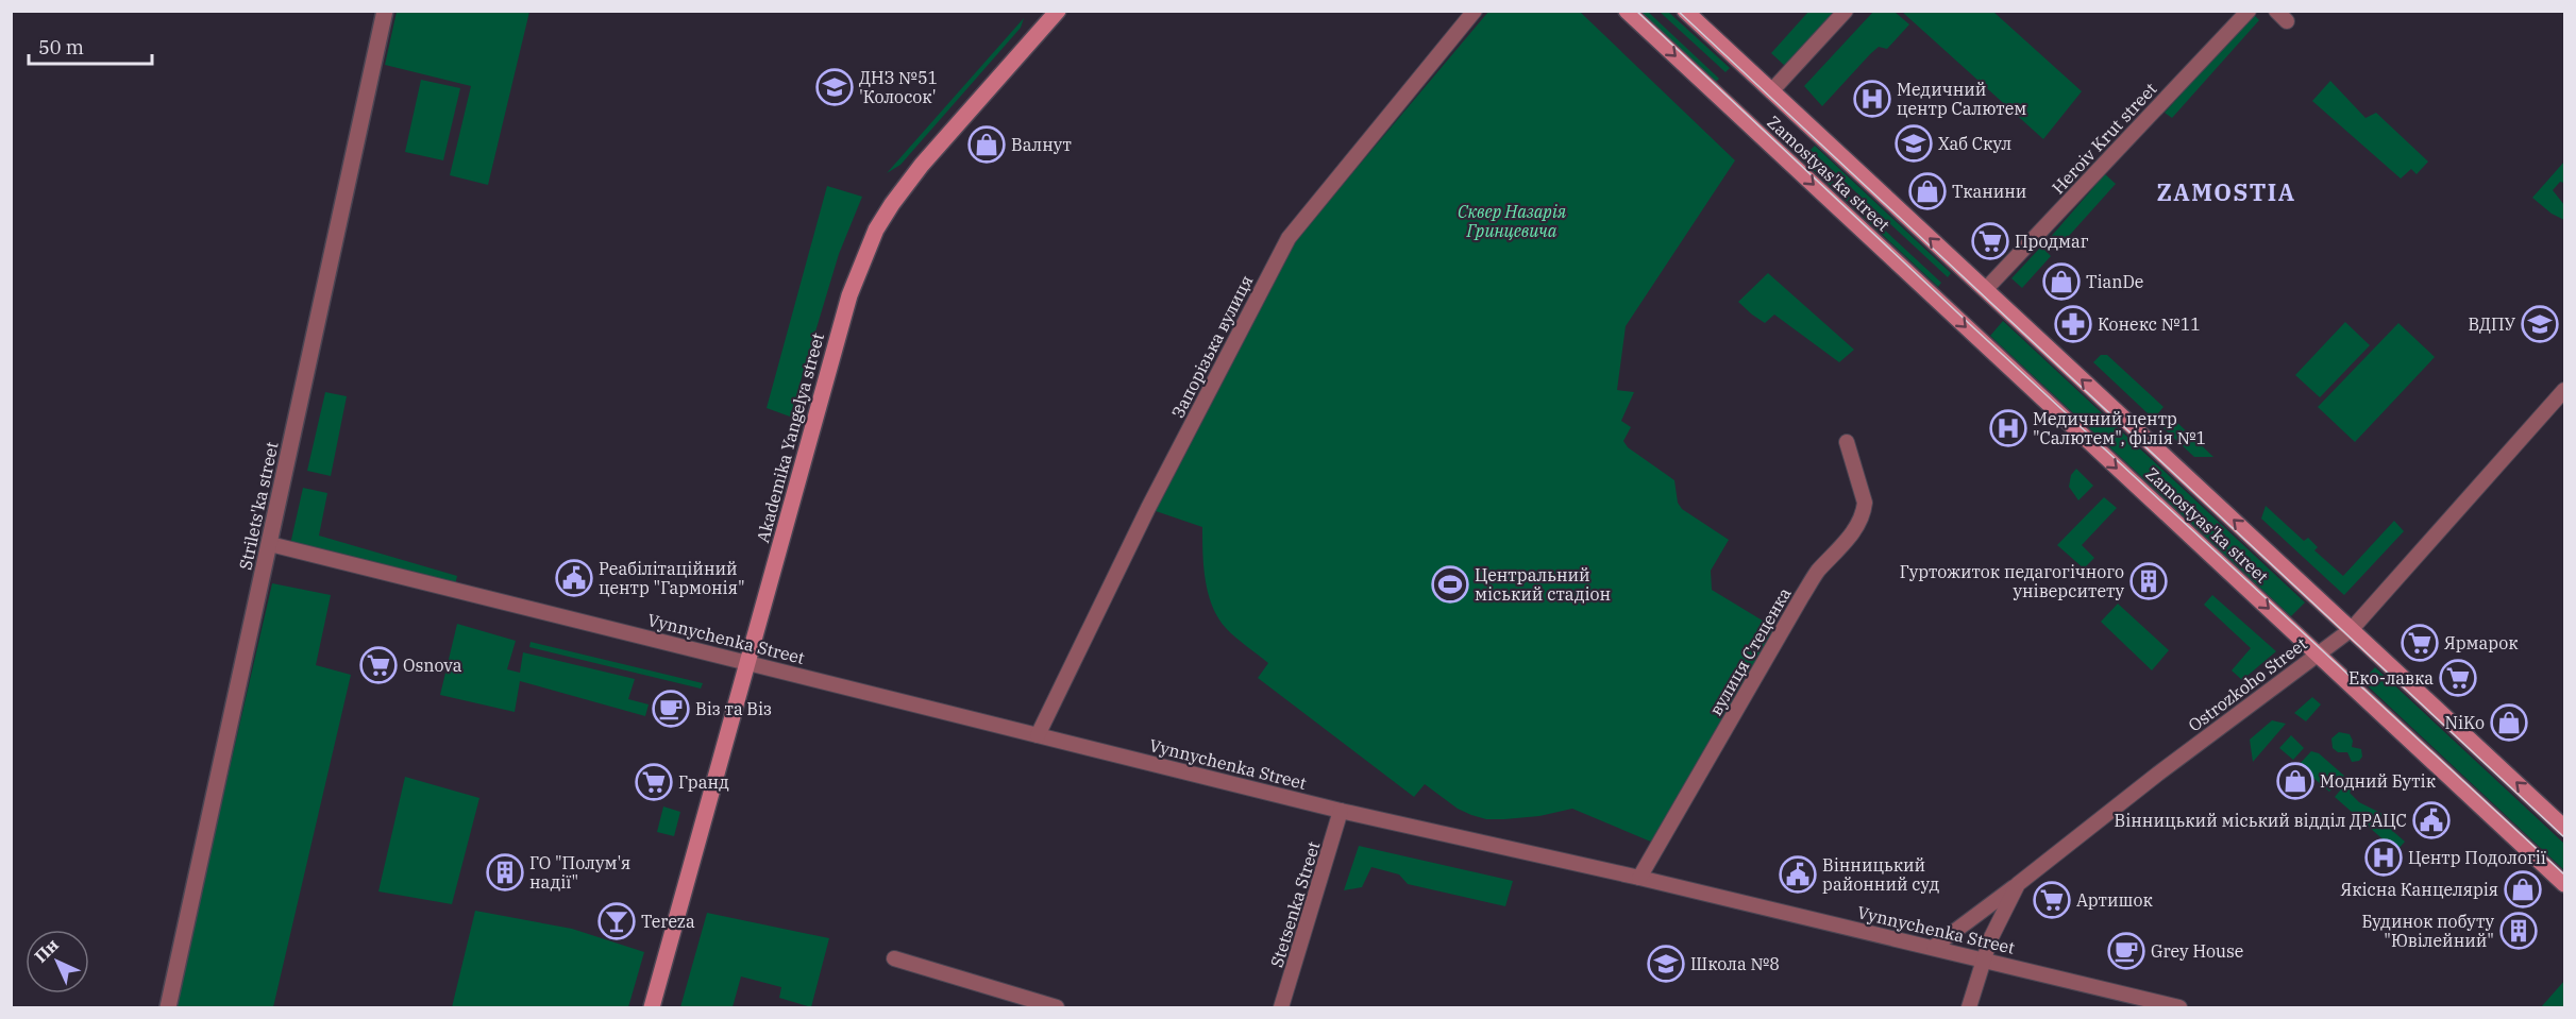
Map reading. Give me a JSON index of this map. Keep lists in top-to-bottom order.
{
  "streets": {
    "main road": ["Zamostyas'ka street", "Akademika Yangelya street"],
    "street": [
      "Heroiv Krut street",
      "Запорізька вулиця",
      "Strilets'ka street",
      "Vynnychenka Street",
      "вулиця Стеценка",
      "Ostrozkoho Street",
      "Stetsenka Street"
    ]
  },
  "crossings": [
    ["Heroiv Krut street", "Zamostyas'ka street"],
    ["Zamostyas'ka street", "Ostrozkoho Street"],
    ["Запорізька вулиця", "Vynnychenka Street"],
    ["Akademika Yangelya street", "Vynnychenka Street"],
    ["Strilets'ka street", "Vynnychenka Street"],
    ["Vynnychenka Street", "вулиця Стеценка"],
    ["Vynnychenka Street", "Ostrozkoho Street"],
    ["Vynnychenka Street", "Stetsenka Street"]
  ],
  "districts": ["ZAMOSTIA"],
  "parks": ["Сквер Назарія Гринцевича"],
  "places": {
    "school or university": [
      "ДНЗ №51 'Колосок'",
      "Хаб Скул",
      "ВДПУ",
      "Школа №8"
    ],
    "hospital": ["Медичний центр Салютем", "Медичний центр \"Салютем\", філія №1", "Центр Подології"],
    "shop": [
      "Валнут",
      "Тканини",
      "TianDe",
      "NiKo",
      "Модний Бутік",
      "Якісна Канцелярія"
    ],
    "supermarket": [
      "Продмаг",
      "Ярмарок",
      "Osnova",
      "Еко-лавка",
      "Гранд",
      "Артишок"
    ],
    "pharmacy": ["Конекс №11"],
    "public building": ["Реабілітаційний центр \"Гармонія\"", "Вінницький міський відділ ДРАЦС", "Вінницький районний суд"],
    "building": ["Гуртожиток педагогічного університету", "ГО \"Полум'я надії\"", "Будинок побуту \"Ювілейний\""],
    "sports": ["Центральний міський стадіон"],
    "cafe": ["Віз та Віз", "Grey House"],
    "bar": ["Tereza"]
  },
  "scale_bar": "50 m",
  "north": "top left"
}
